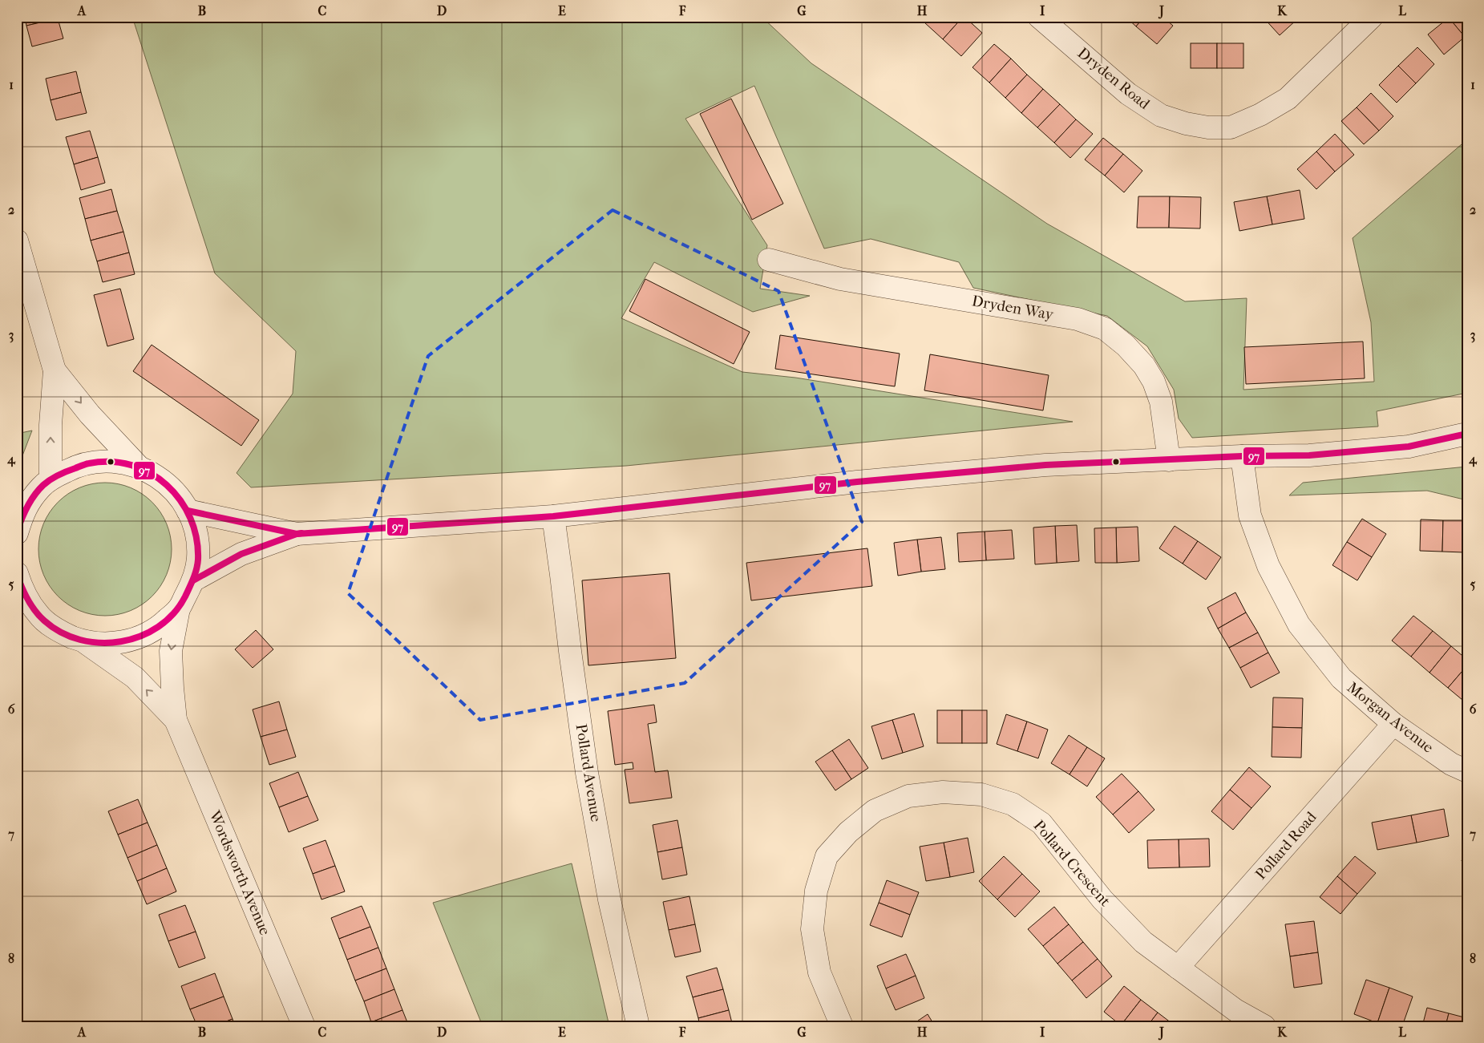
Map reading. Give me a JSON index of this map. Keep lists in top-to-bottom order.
{
  "streets": {
    "street": [
      "Dryden Road",
      "Dryden Way",
      "Morgan Avenue",
      "Pollard Avenue",
      "Pollard Road",
      "Pollard Crescent",
      "Wordsworth Avenue"
    ]
  },
  "crossings": [
    ["Morgan Avenue", "Pollard Road"],
    ["Pollard Road", "Pollard Crescent"]
  ],
  "lines": ["transit line 97"],
  "grid": {
    "columns": [
      "A",
      "B",
      "C",
      "D",
      "E",
      "F",
      "G",
      "H",
      "I",
      "J",
      "K",
      "L"
    ],
    "rows": [
      "1",
      "2",
      "3",
      "4",
      "5",
      "6",
      "7",
      "8"
    ]
  }
}
